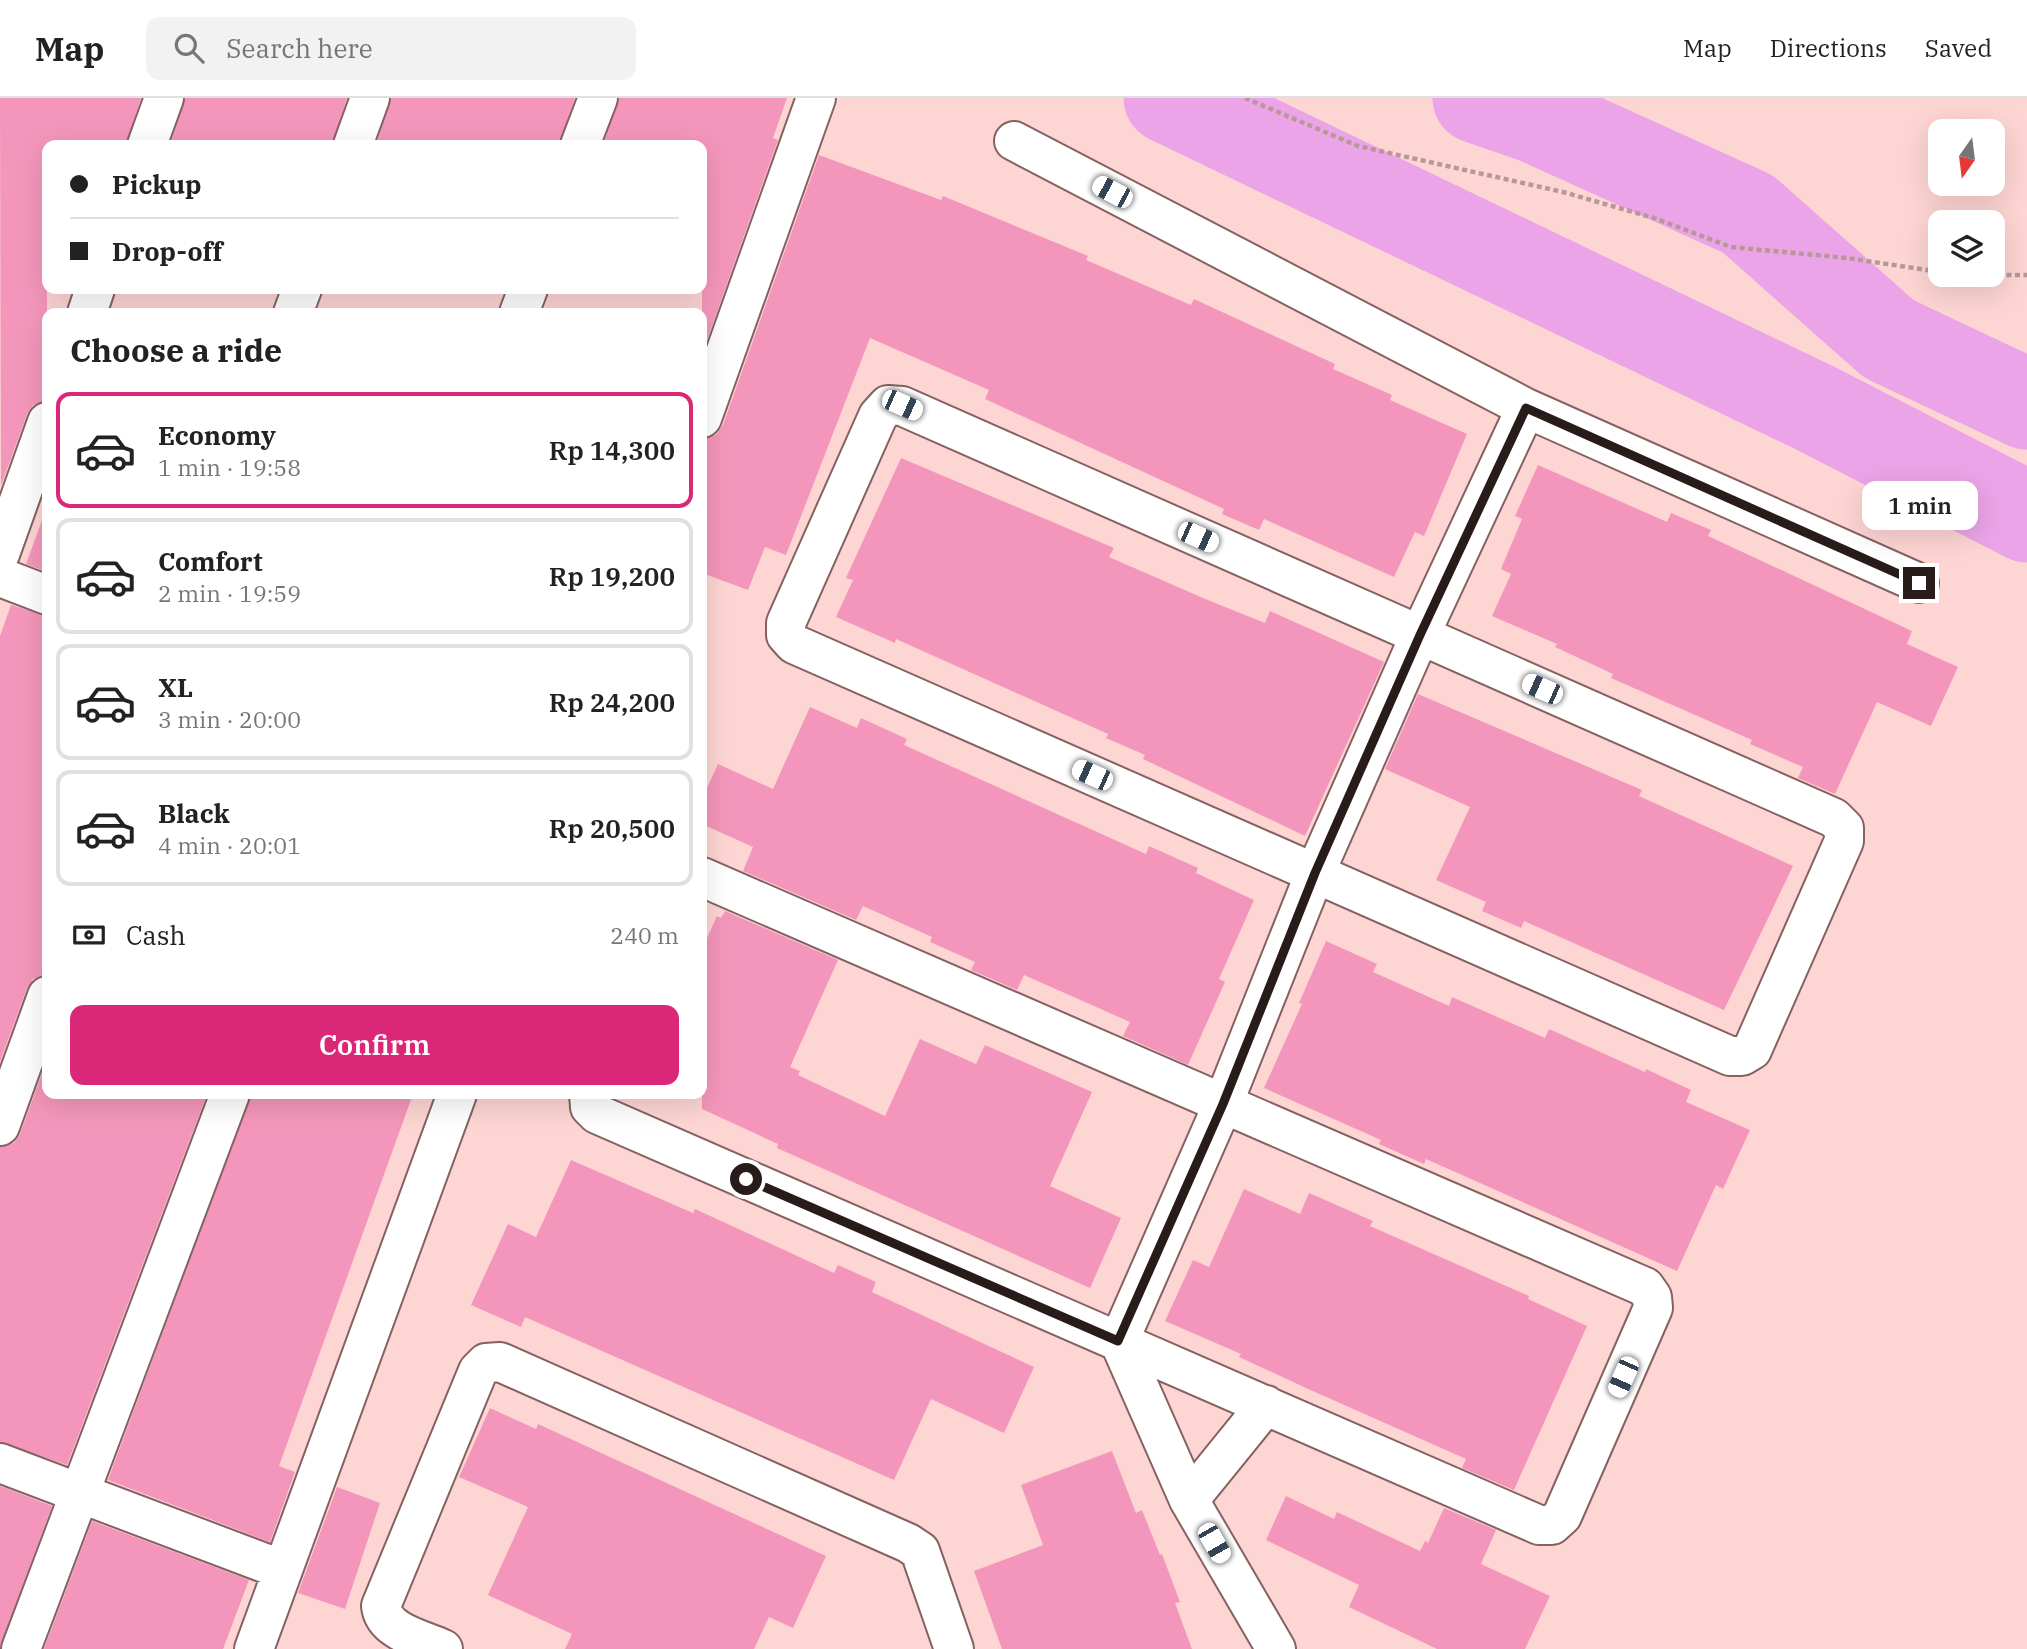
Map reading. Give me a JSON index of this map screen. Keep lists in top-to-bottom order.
{
  "north": "bottom",
  "page": {
    "header": "Map",
    "search": "Search here",
    "nav": ["Map", "Directions", "Saved"],
    "banner": ["Pickup", "Drop-off"],
    "heading": "Choose a ride",
    "list": [
      {
        "name": "Economy",
        "note": "1 min · 19:58",
        "value": "Rp 14,300"
      },
      {
        "name": "Comfort",
        "note": "2 min · 19:59",
        "value": "Rp 19,200"
      },
      {
        "name": "XL",
        "note": "3 min · 20:00",
        "value": "Rp 24,200"
      },
      {
        "name": "Black",
        "note": "4 min · 20:01",
        "value": "Rp 20,500"
      }
    ],
    "bubble": "1 min",
    "pay": ["Cash", "240 m"],
    "buttons": "Confirm"
  }
}
